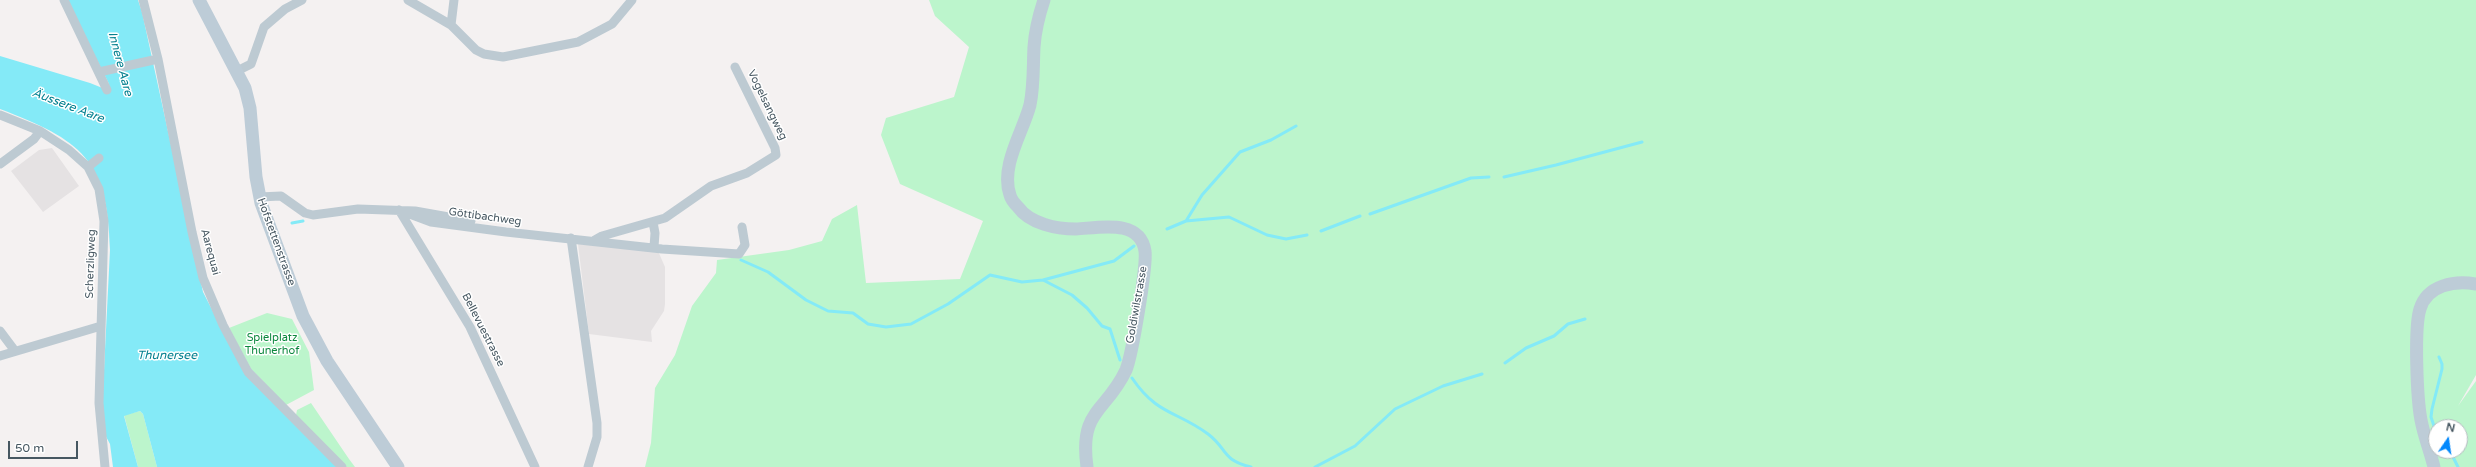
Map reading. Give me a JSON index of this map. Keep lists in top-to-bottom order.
{
  "streets": {
    "street": [
      "Vogelsangweg",
      "Göttibachweg",
      "Hofstettenstrasse",
      "Aarequai",
      "Scherzligweg",
      "Goldiwilstrasse",
      "Bellevuestrasse"
    ]
  },
  "crossings": [
    ["Vogelsangweg", "Göttibachweg"],
    ["Göttibachweg", "Hofstettenstrasse"],
    ["Göttibachweg", "Bellevuestrasse"]
  ],
  "water": ["Innere Aare", "Äussere Aare", "Thunersee"],
  "parks": ["Spielplatz Thunerhof"],
  "scale_bar": "50 m",
  "north": "top"
}
